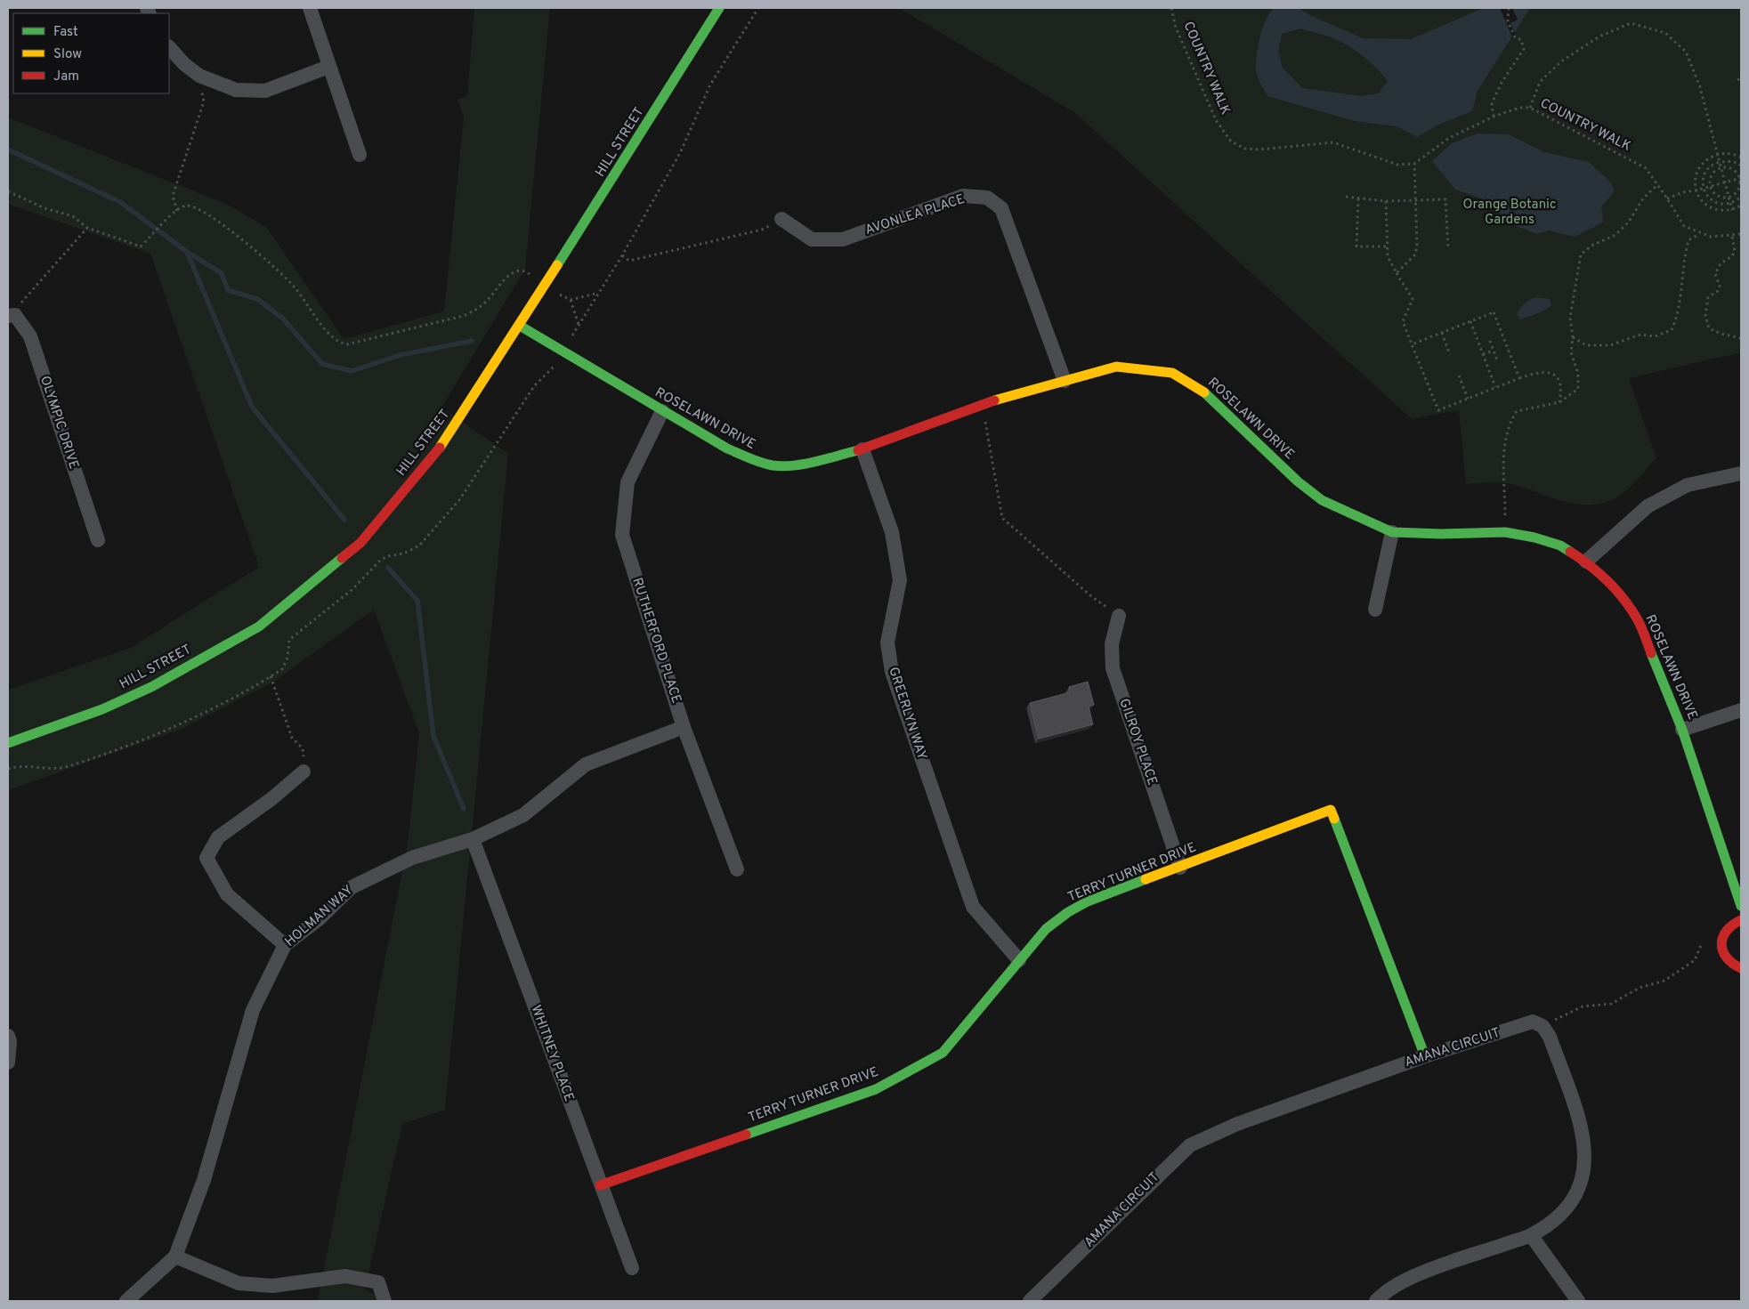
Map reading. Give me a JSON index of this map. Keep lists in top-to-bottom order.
{
  "streets": {
    "street": [
      "HILL STREET",
      "AVONLEA PLACE",
      "ROSELAWN DRIVE",
      "OLYMPIC DRIVE",
      "RUTHERFORD PLACE",
      "GREERLYN WAY",
      "GILROY PLACE",
      "TERRY TURNER DRIVE",
      "HOLMAN WAY",
      "AMANA CIRCUIT",
      "WHITNEY PLACE"
    ],
    "path": ["COUNTRY WALK"]
  },
  "crossings": [
    ["HILL STREET", "ROSELAWN DRIVE"],
    ["AVONLEA PLACE", "ROSELAWN DRIVE"],
    ["ROSELAWN DRIVE", "RUTHERFORD PLACE"],
    ["ROSELAWN DRIVE", "GREERLYN WAY"],
    ["RUTHERFORD PLACE", "HOLMAN WAY"],
    ["GREERLYN WAY", "TERRY TURNER DRIVE"],
    ["GILROY PLACE", "TERRY TURNER DRIVE"],
    ["TERRY TURNER DRIVE", "AMANA CIRCUIT"],
    ["TERRY TURNER DRIVE", "WHITNEY PLACE"],
    ["HOLMAN WAY", "WHITNEY PLACE"]
  ],
  "parks": ["Orange Botanic Gardens"],
  "legend": ["Fast", "Slow", "Jam"]
}
